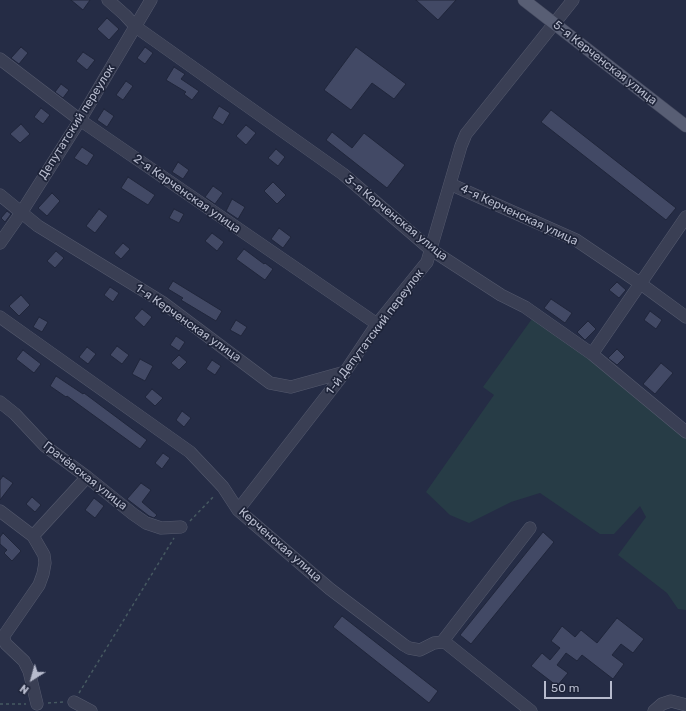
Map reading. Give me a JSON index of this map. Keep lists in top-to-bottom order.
{
  "streets": {
    "main road": ["5-я Керченская улица"],
    "street": [
      "Депутатский переулок",
      "2-я Керченская улица",
      "4-я Керченская улица",
      "3-я Керченская улица",
      "1-я Керченская улица",
      "1-й Депутатский переулок",
      "Грачёвская улица",
      "Керченская улица"
    ]
  },
  "crossings": [
    ["5-я Керченская улица", "1-й Депутатский переулок"],
    ["Депутатский переулок", "2-я Керченская улица"],
    ["Депутатский переулок", "3-я Керченская улица"],
    ["Депутатский переулок", "1-я Керченская улица"],
    ["2-я Керченская улица", "1-й Депутатский переулок"],
    ["4-я Керченская улица", "1-й Депутатский переулок"],
    ["3-я Керченская улица", "1-й Депутатский переулок"],
    ["1-я Керченская улица", "1-й Депутатский переулок"],
    ["1-й Депутатский переулок", "Керченская улица"]
  ],
  "scale_bar": "50 m",
  "north": "bottom left"
}
